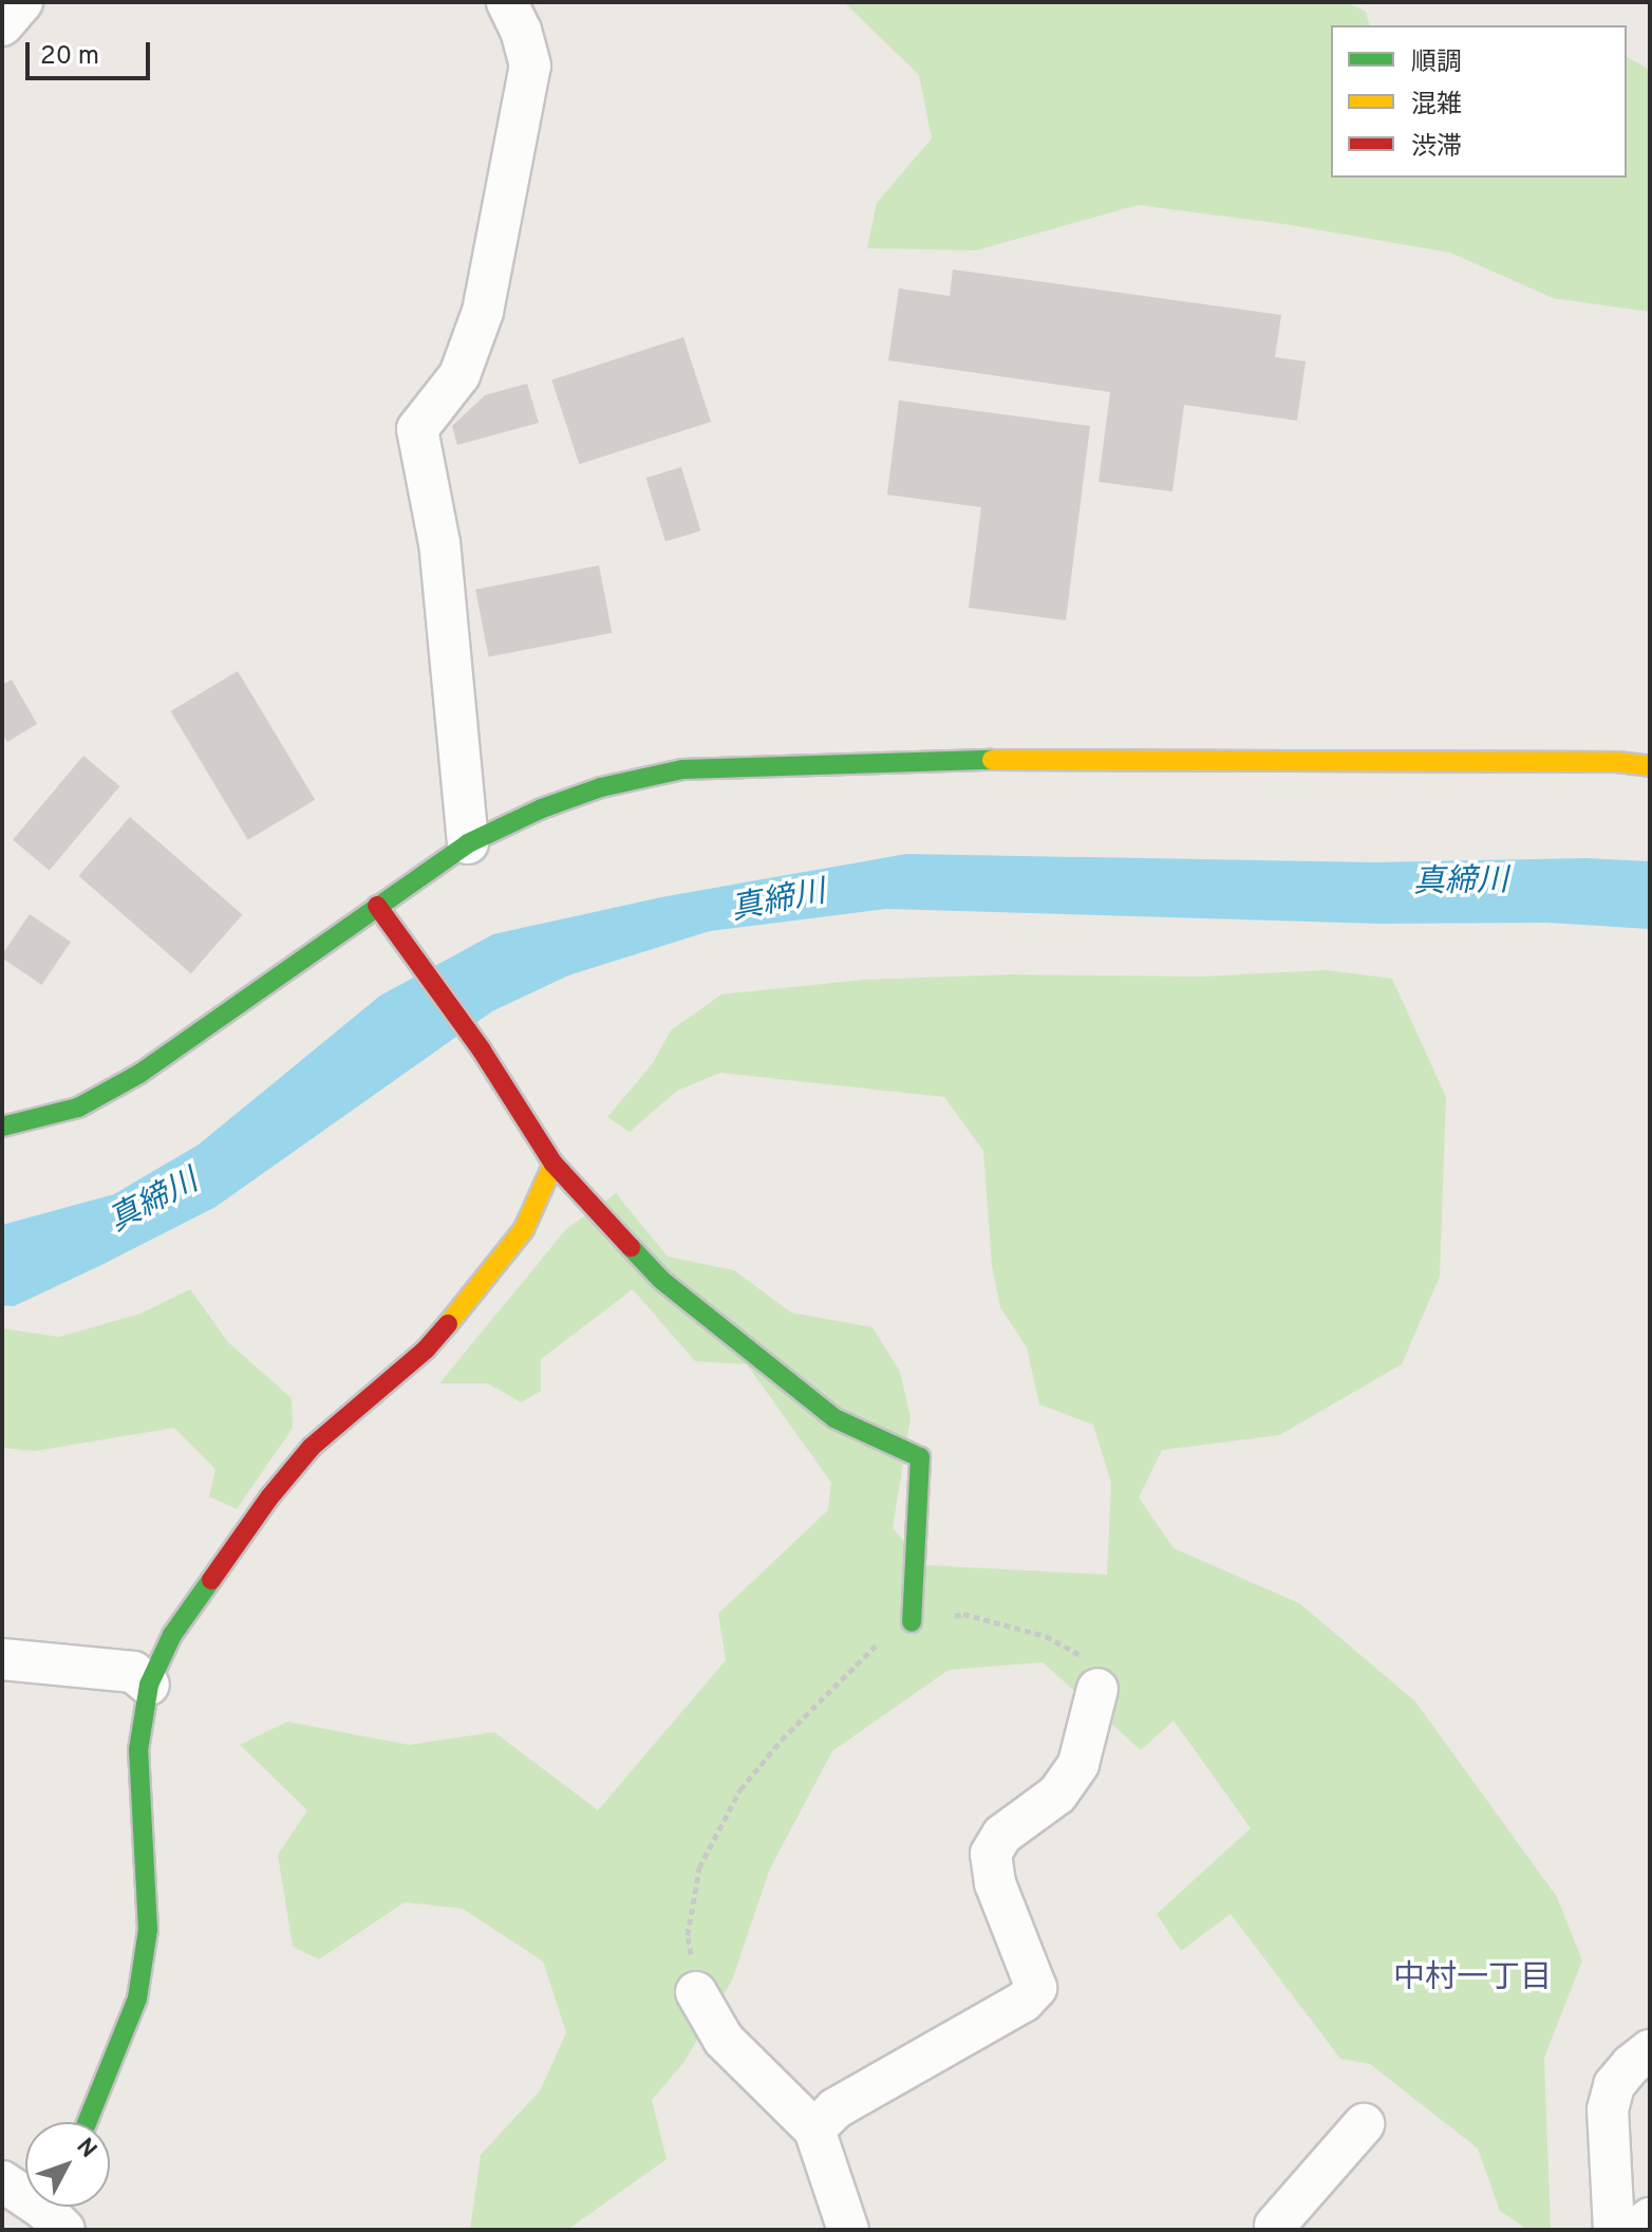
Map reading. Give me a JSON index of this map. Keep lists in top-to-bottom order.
{
  "districts": ["中村一丁目"],
  "water": ["真締川"],
  "legend": ["順調", "混雑", "渋滞"],
  "scale_bar": "20 m",
  "north": "top right"
}
